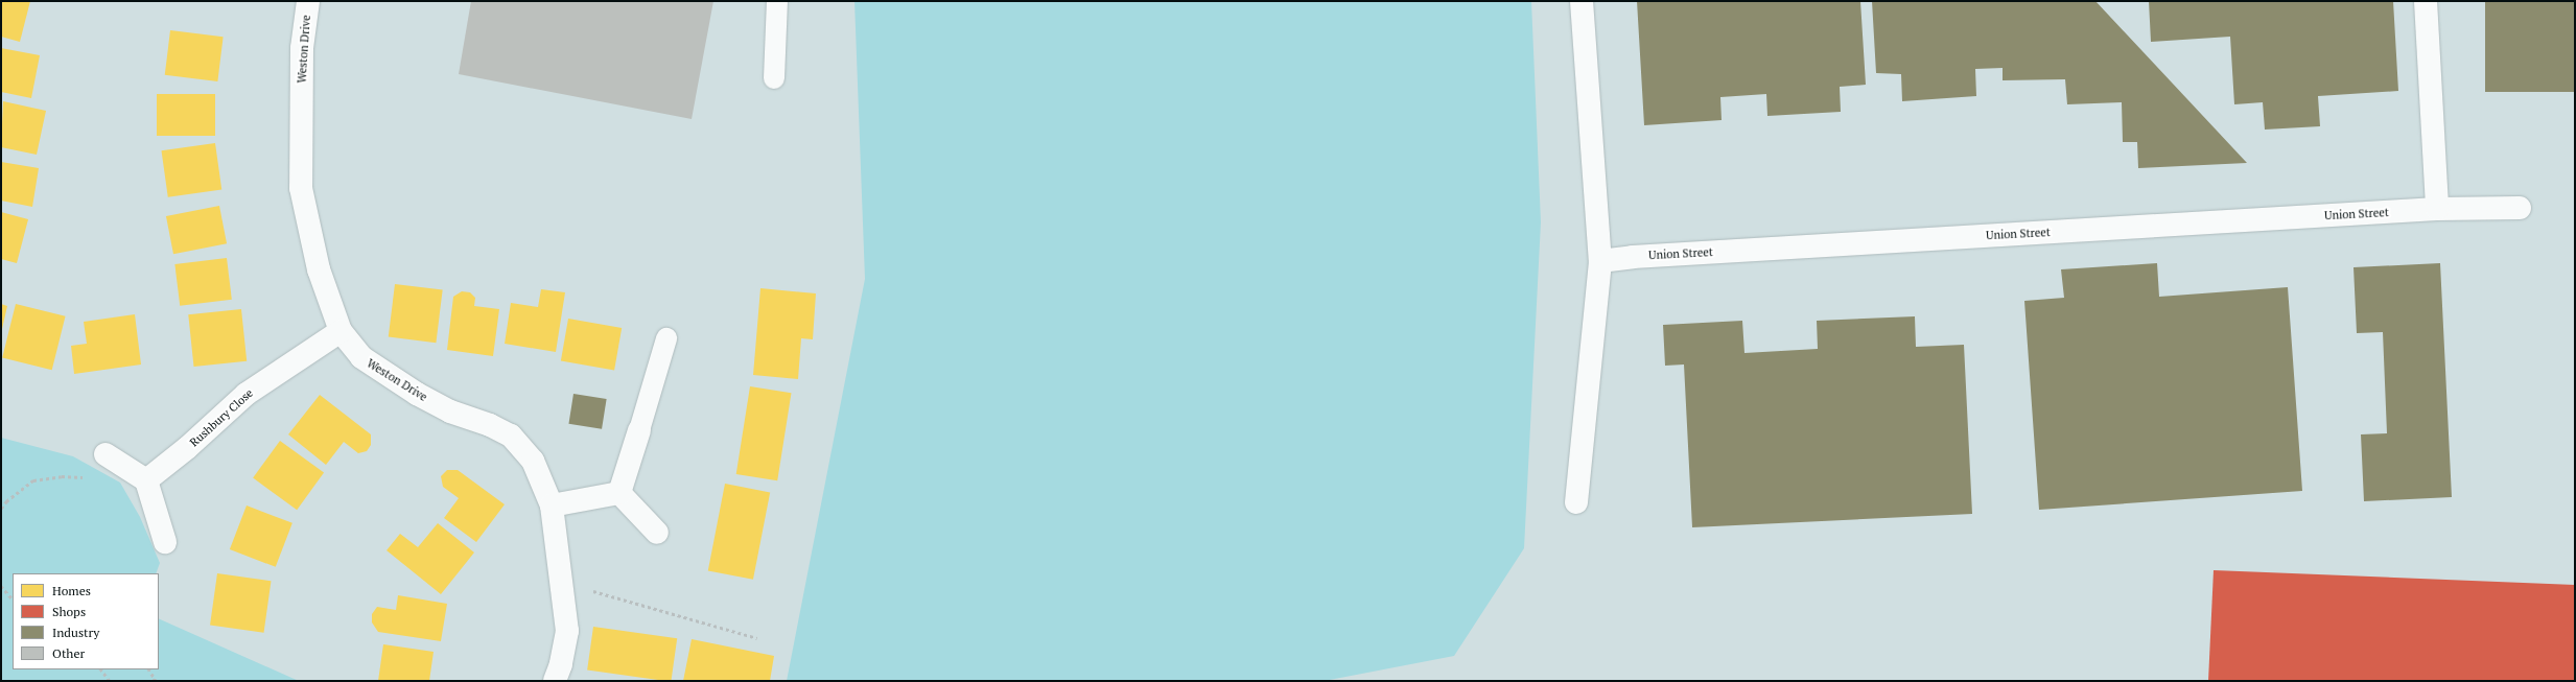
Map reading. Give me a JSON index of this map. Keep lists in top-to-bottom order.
{
  "streets": {
    "street": ["Weston Drive", "Union Street", "Rushbury Close"]
  },
  "crossings": [
    ["Weston Drive", "Rushbury Close"]
  ],
  "legend": [
    "Homes",
    "Shops",
    "Industry",
    "Other"
  ]
}
